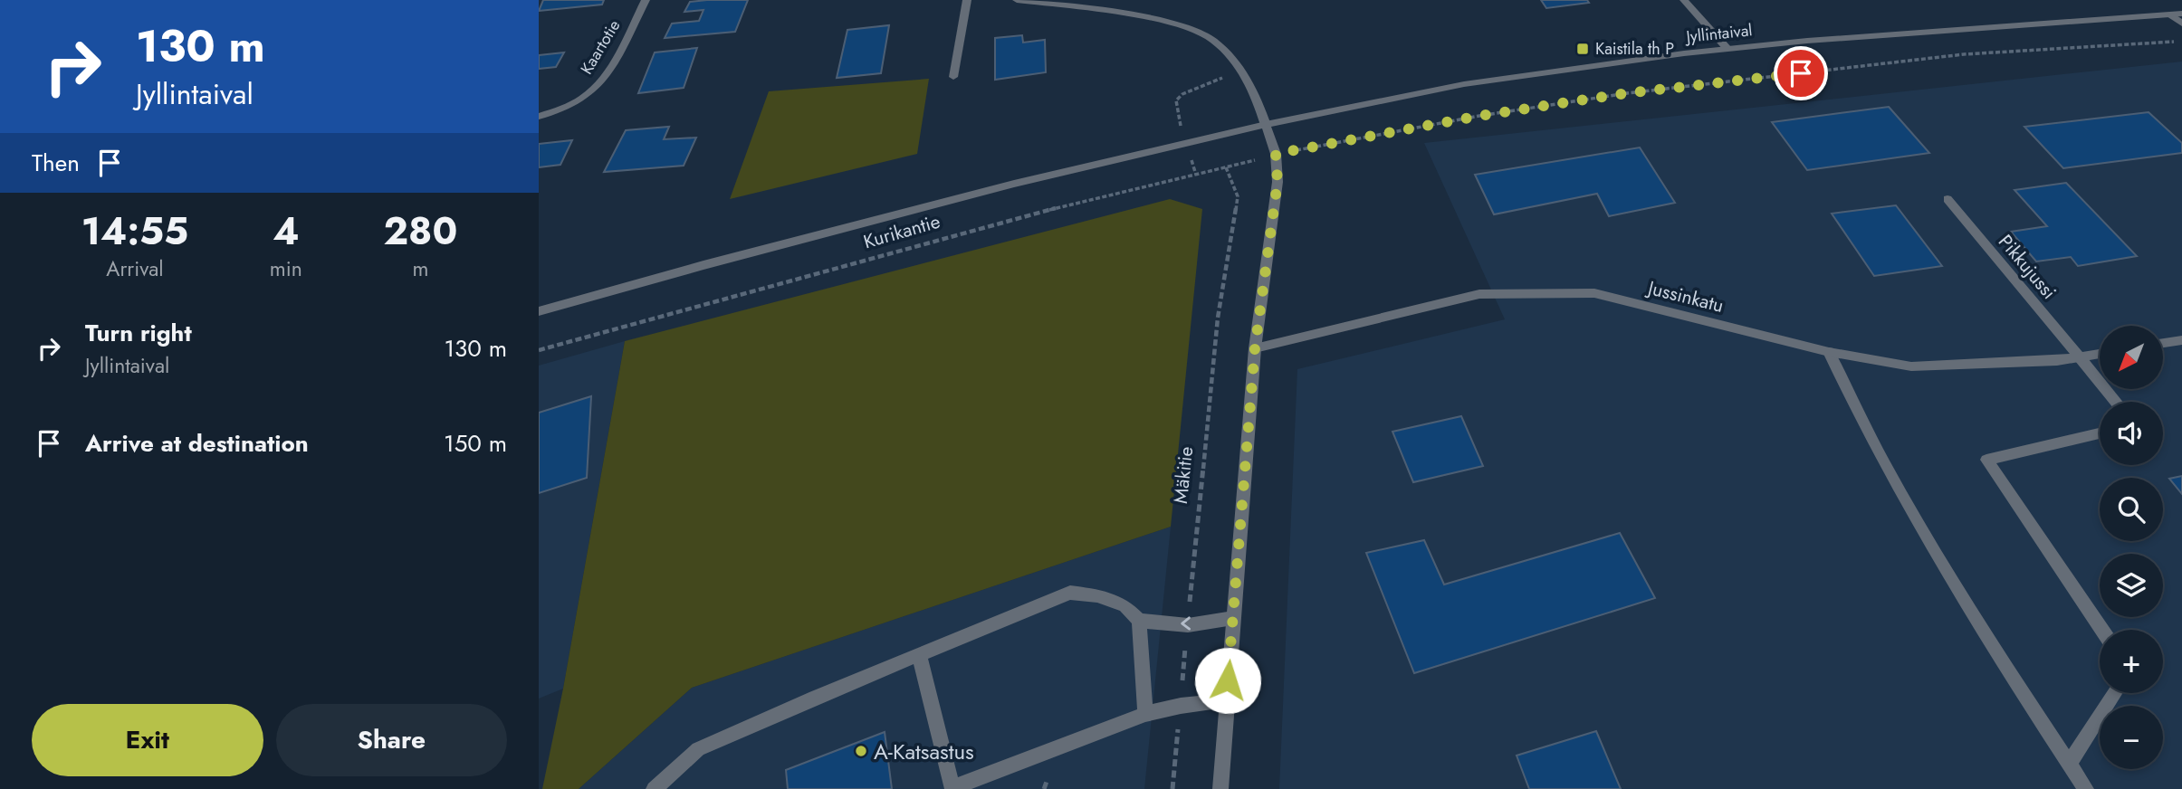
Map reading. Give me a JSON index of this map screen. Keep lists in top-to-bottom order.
{
  "streets": {
    "street": [
      "Jyllintaival",
      "Kaartotie",
      "Kurikantie",
      "Pikkujussi",
      "Jussinkatu"
    ],
    "path": ["Mäkitie"]
  },
  "crossings": [
    ["Jyllintaival", "Kurikantie"],
    ["Kurikantie", "Mäkitie"],
    ["Pikkujussi", "Jussinkatu"]
  ],
  "places": {
    "transit": ["Kaistila th P"],
    "other": ["A-Katsastus"]
  },
  "north": "bottom left",
  "page": {
    "turn": ["130 m", "Jyllintaival"],
    "then": "Then",
    "eta": [
      "14:55",
      "Arrival",
      "4",
      "min",
      "280",
      "m"
    ],
    "list": [
      {
        "name": "Turn right",
        "note": "Jyllintaival",
        "value": "130 m"
      },
      {
        "name": "Arrive at destination",
        "value": "150 m"
      }
    ],
    "map_buttons": ["+", "−"],
    "buttons": ["Exit", "Share"]
  }
}
